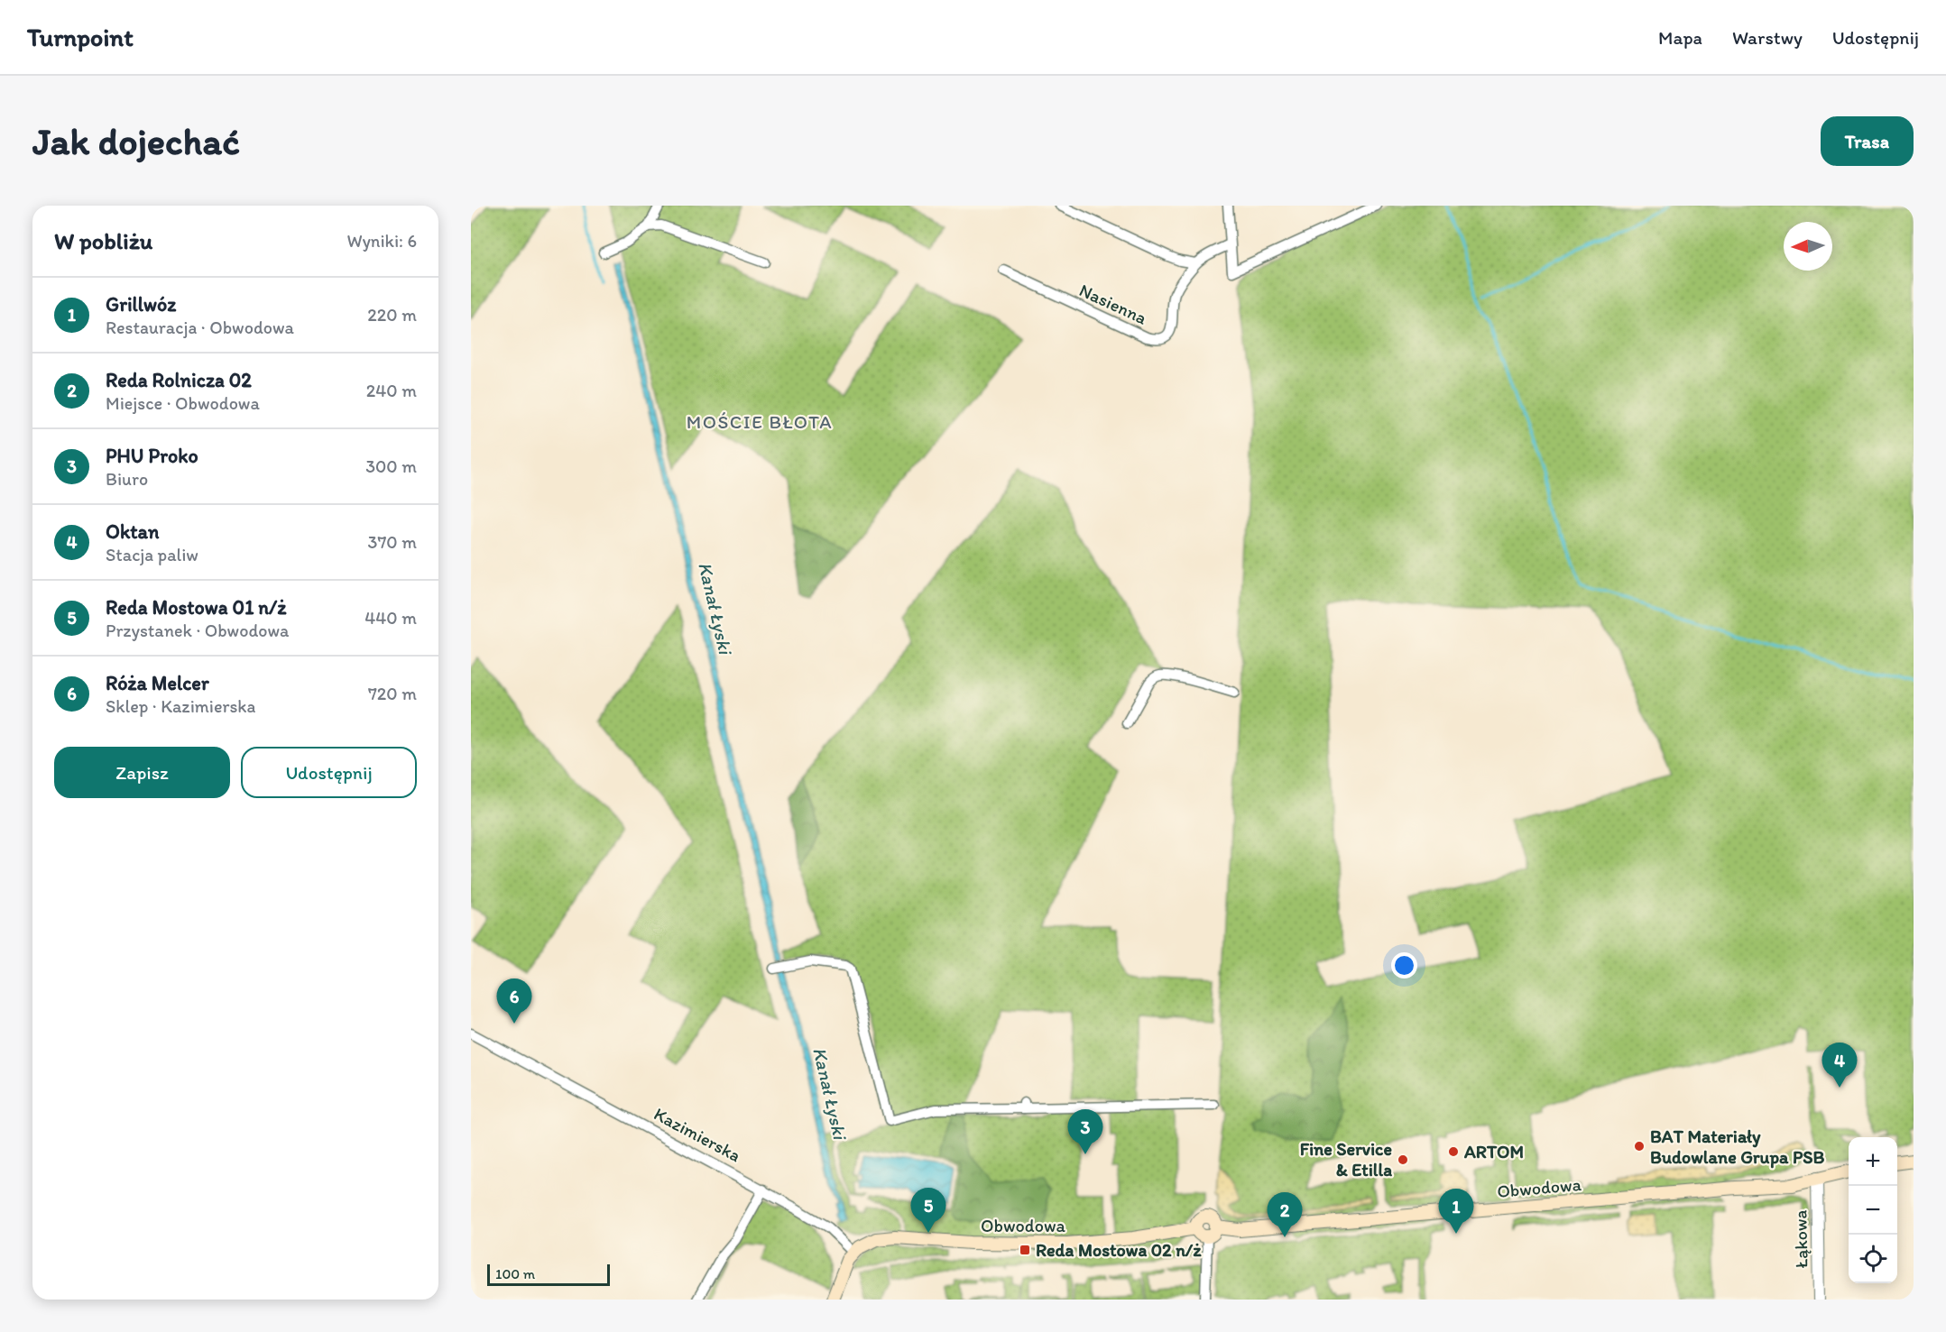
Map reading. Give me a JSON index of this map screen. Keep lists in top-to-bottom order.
{
  "streets": {
    "main road": ["Obwodowa"],
    "street": ["Nasienna", "Kazimierska", "Łąkowa"]
  },
  "crossings": [
    ["Kazimierska", "Obwodowa"],
    ["Obwodowa", "Łąkowa"]
  ],
  "districts": ["MOŚCIE BŁOTA"],
  "water": ["Kanał Łyski"],
  "places": {
    "other": ["BAT Materiały Budowlane Grupa PSB", "ARTOM", "Fine Service & Etilla"],
    "transit": ["Reda Mostowa 02 n/ż"]
  },
  "scale_bar": "100 m",
  "north": "left",
  "page": {
    "header": "Turnpoint",
    "nav": ["Mapa", "Warstwy", "Udostępnij"],
    "buttons": [
      "Trasa",
      ["Zapisz", "Udostępnij"]
    ],
    "title": "Jak dojechać",
    "heading": ["W pobliżu", "Wyniki: 6"],
    "list": [
      {
        "mark": "1",
        "name": "Grillwóz",
        "note": "Restauracja · Obwodowa",
        "value": "220 m"
      },
      {
        "mark": "2",
        "name": "Reda Rolnicza 02",
        "note": "Miejsce · Obwodowa",
        "value": "240 m"
      },
      {
        "mark": "3",
        "name": "PHU Proko",
        "note": "Biuro",
        "value": "300 m"
      },
      {
        "mark": "4",
        "name": "Oktan",
        "note": "Stacja paliw",
        "value": "370 m"
      },
      {
        "mark": "5",
        "name": "Reda Mostowa 01 n/ż",
        "note": "Przystanek · Obwodowa",
        "value": "440 m"
      },
      {
        "mark": "6",
        "name": "Róża Melcer",
        "note": "Sklep · Kazimierska",
        "value": "720 m"
      }
    ],
    "pins": [
      "6",
      "4",
      "3",
      "5",
      "1",
      "2"
    ],
    "map_buttons": ["+", "−"],
    "scale": "100 m"
  }
}
